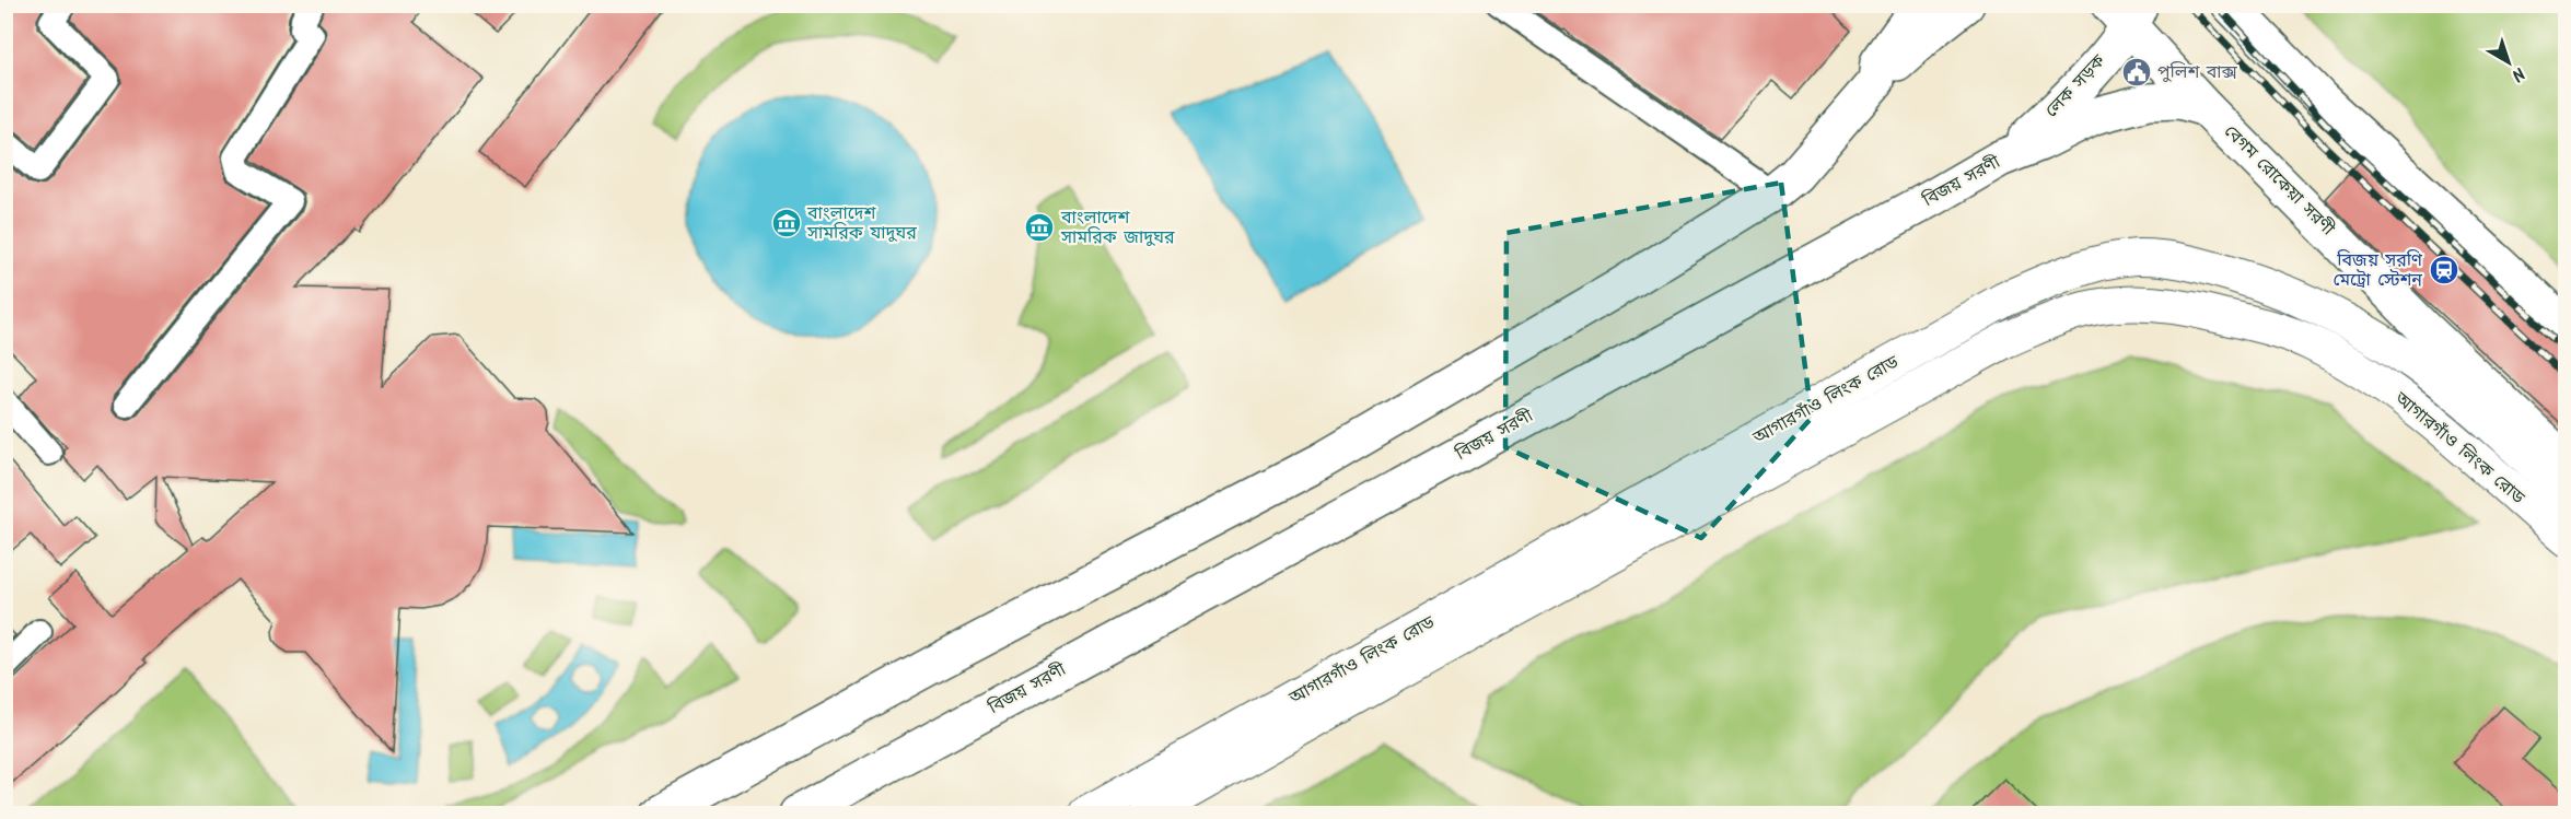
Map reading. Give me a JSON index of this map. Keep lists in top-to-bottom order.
{
  "streets": {
    "main road": [
      "লেক সড়ক",
      "বেগম রোকেয়া সরণী",
      "বিজয় সরণী",
      "আগারগাঁও লিংক রোড"
    ]
  },
  "crossings": [
    ["লেক সড়ক", "বেগম রোকেয়া সরণী"],
    ["লেক সড়ক", "বিজয় সরণী"],
    ["বেগম রোকেয়া সরণী", "বিজয় সরণী"]
  ],
  "places": {
    "public building": ["পুলিশ বাক্স"],
    "museum": ["বাংলাদেশ সামরিক যাদুঘর", "বাংলাদেশ সামরিক জাদুঘর"],
    "station": ["বিজয় সরণি মেট্রো স্টেশন"]
  },
  "north": "bottom right"
}
